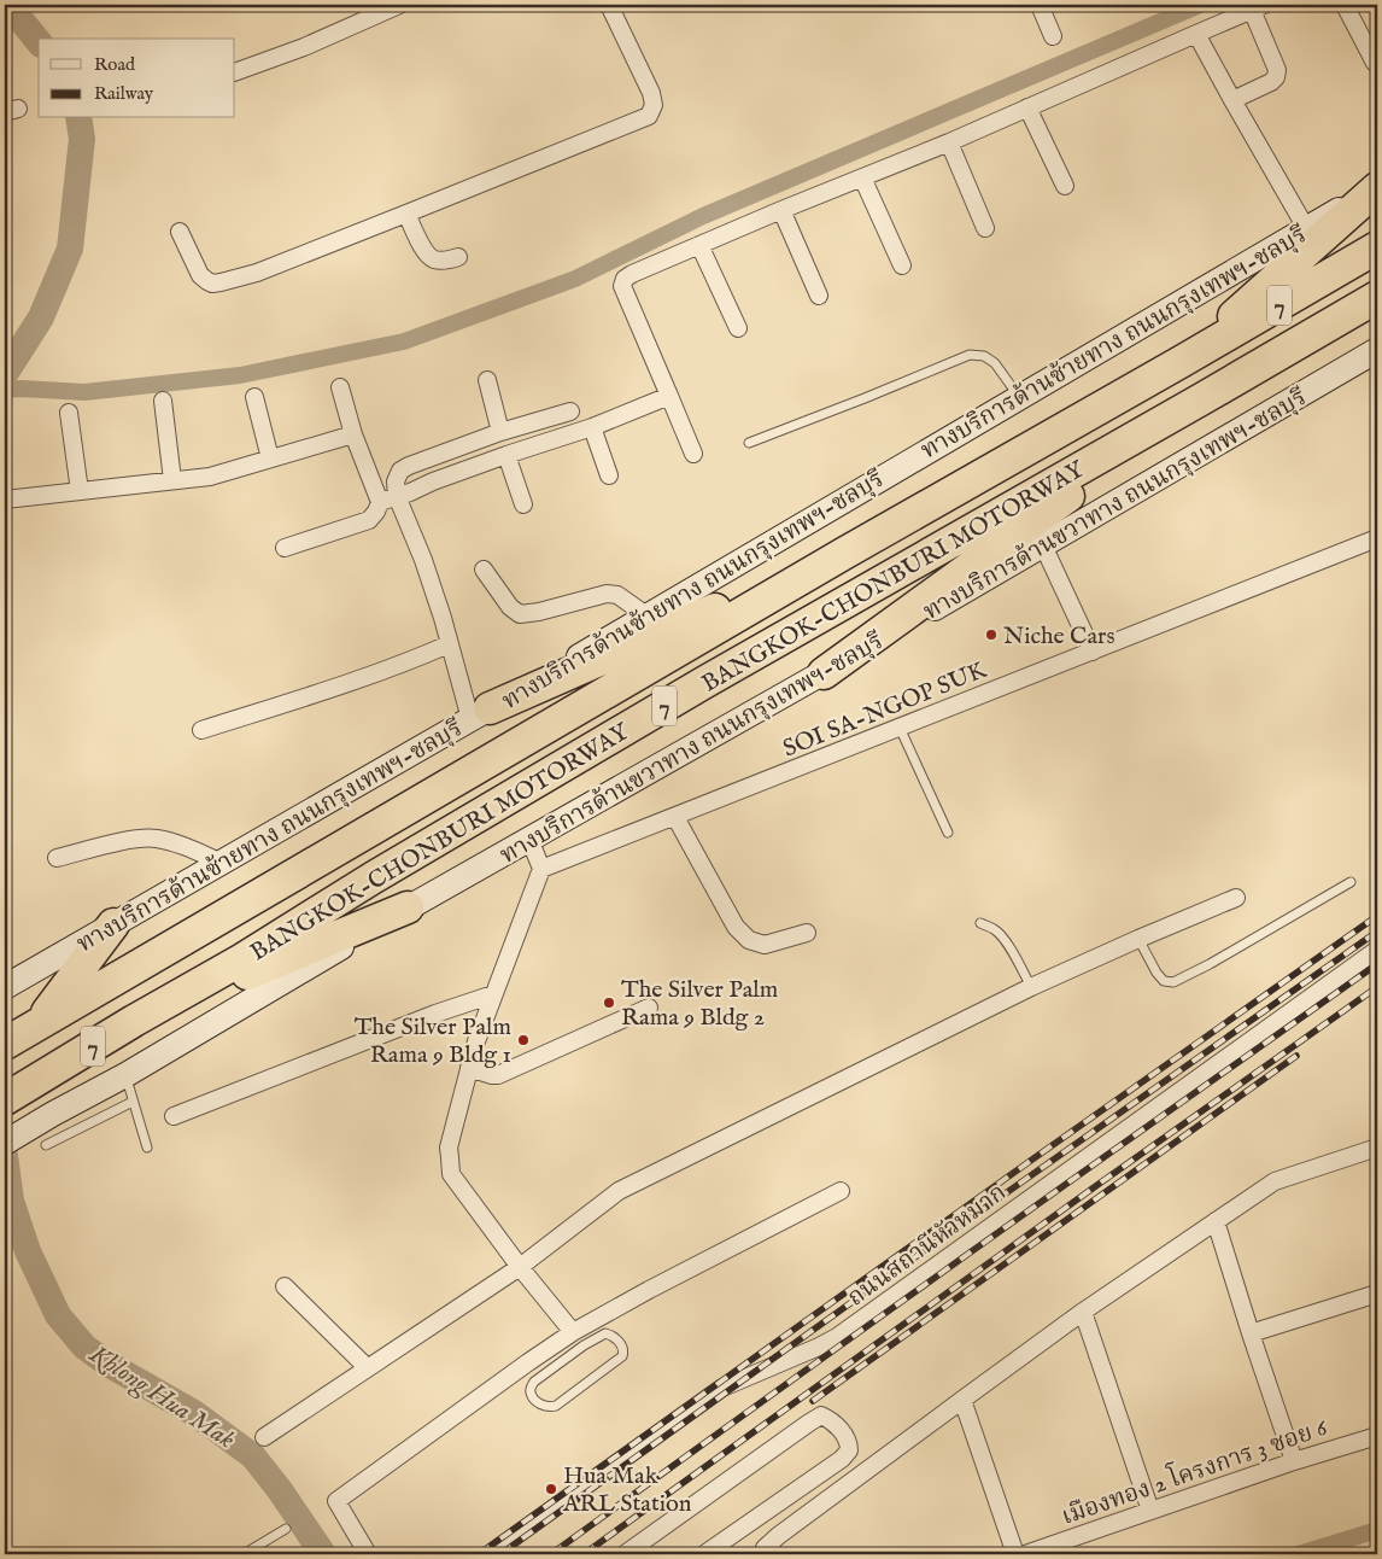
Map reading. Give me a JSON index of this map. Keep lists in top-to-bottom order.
{
  "streets": {
    "highway": ["7", "BANGKOK-CHONBURI MOTORWAY"],
    "main road": ["ทางบริการด้านซ้ายทาง ถนนกรุงเทพฯ-ชลบุรี", "ทางบริการด้านขวาทาง ถนนกรุงเทพฯ-ชลบุรี"],
    "street": ["SOI SA-NGOP SUK", "ถนนสถานีหัวหมาก", "เมืองทอง 2 โครงการ 3 ซอย 6"]
  },
  "water": ["Khlong Hua Mak"],
  "places": [
    "Niche Cars",
    "The Silver Palm Rama 9 Bldg 2",
    "The Silver Palm Rama 9 Bldg 1",
    "Hua Mak ARL Station"
  ],
  "legend": ["Road", "Railway"]
}
